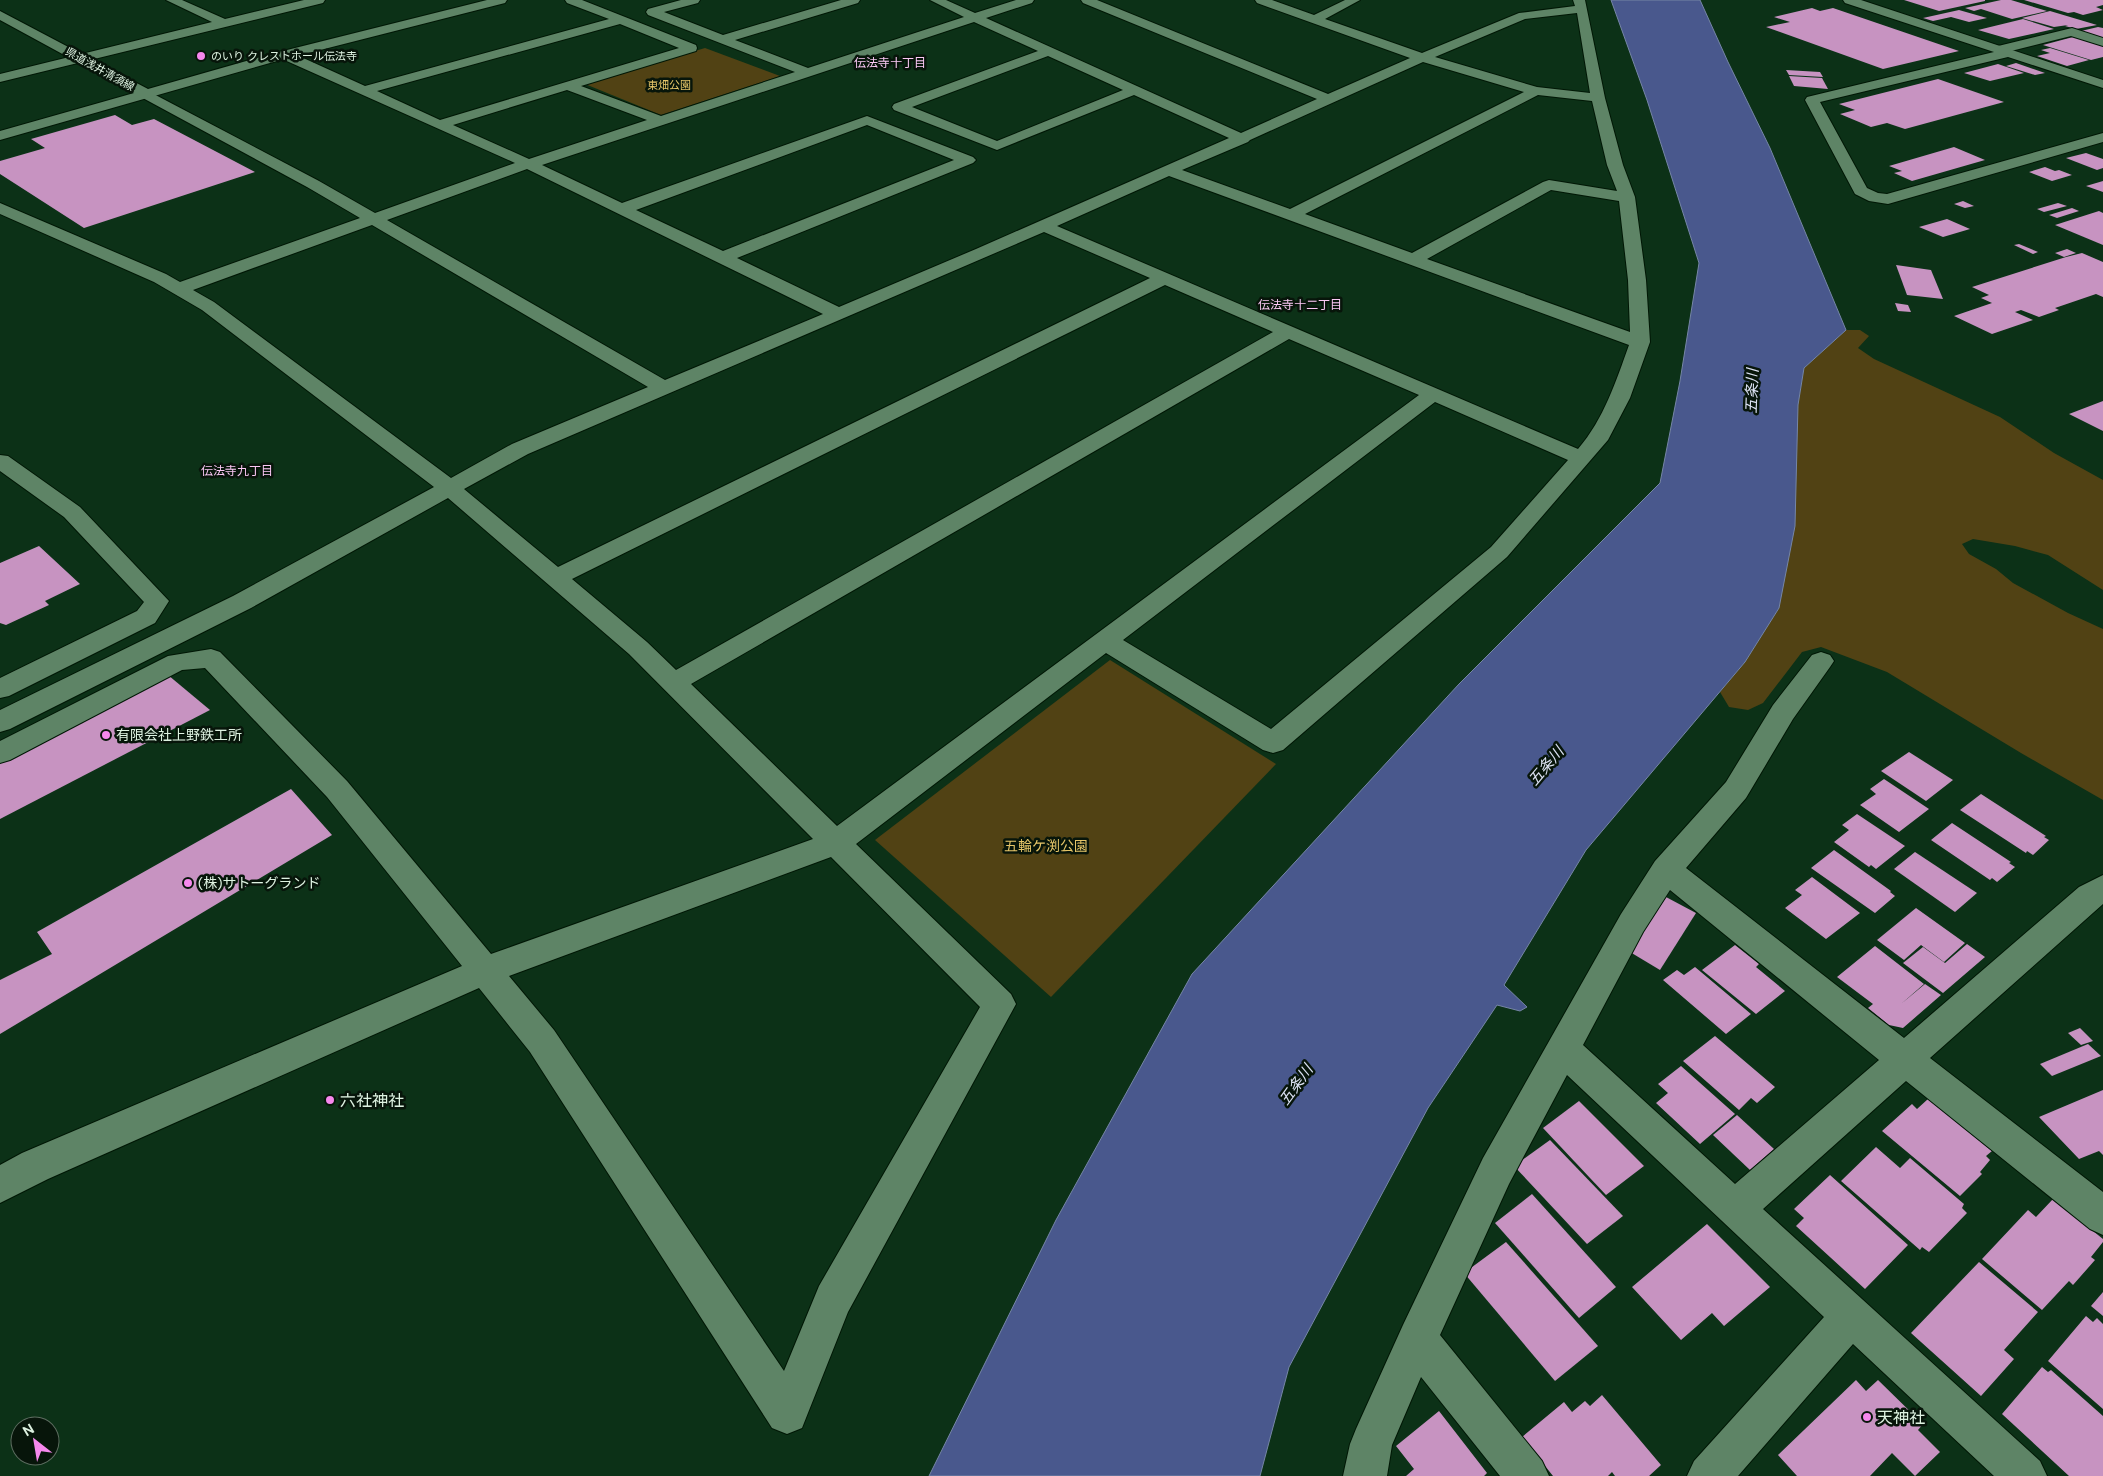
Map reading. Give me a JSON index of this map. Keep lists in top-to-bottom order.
{
  "streets": {
    "street": ["県道浅井清須線"]
  },
  "districts": ["伝法寺十丁目", "伝法寺十二丁目", "伝法寺九丁目"],
  "water": ["五条川"],
  "parks": ["東畑公園", "五輪ケ渕公園"],
  "places": [
    "のいり クレストホール伝法寺",
    "有限会社上野鉄工所",
    "(株)サトーグランド",
    "六社神社",
    "天神社"
  ],
  "north": "top left"
}
